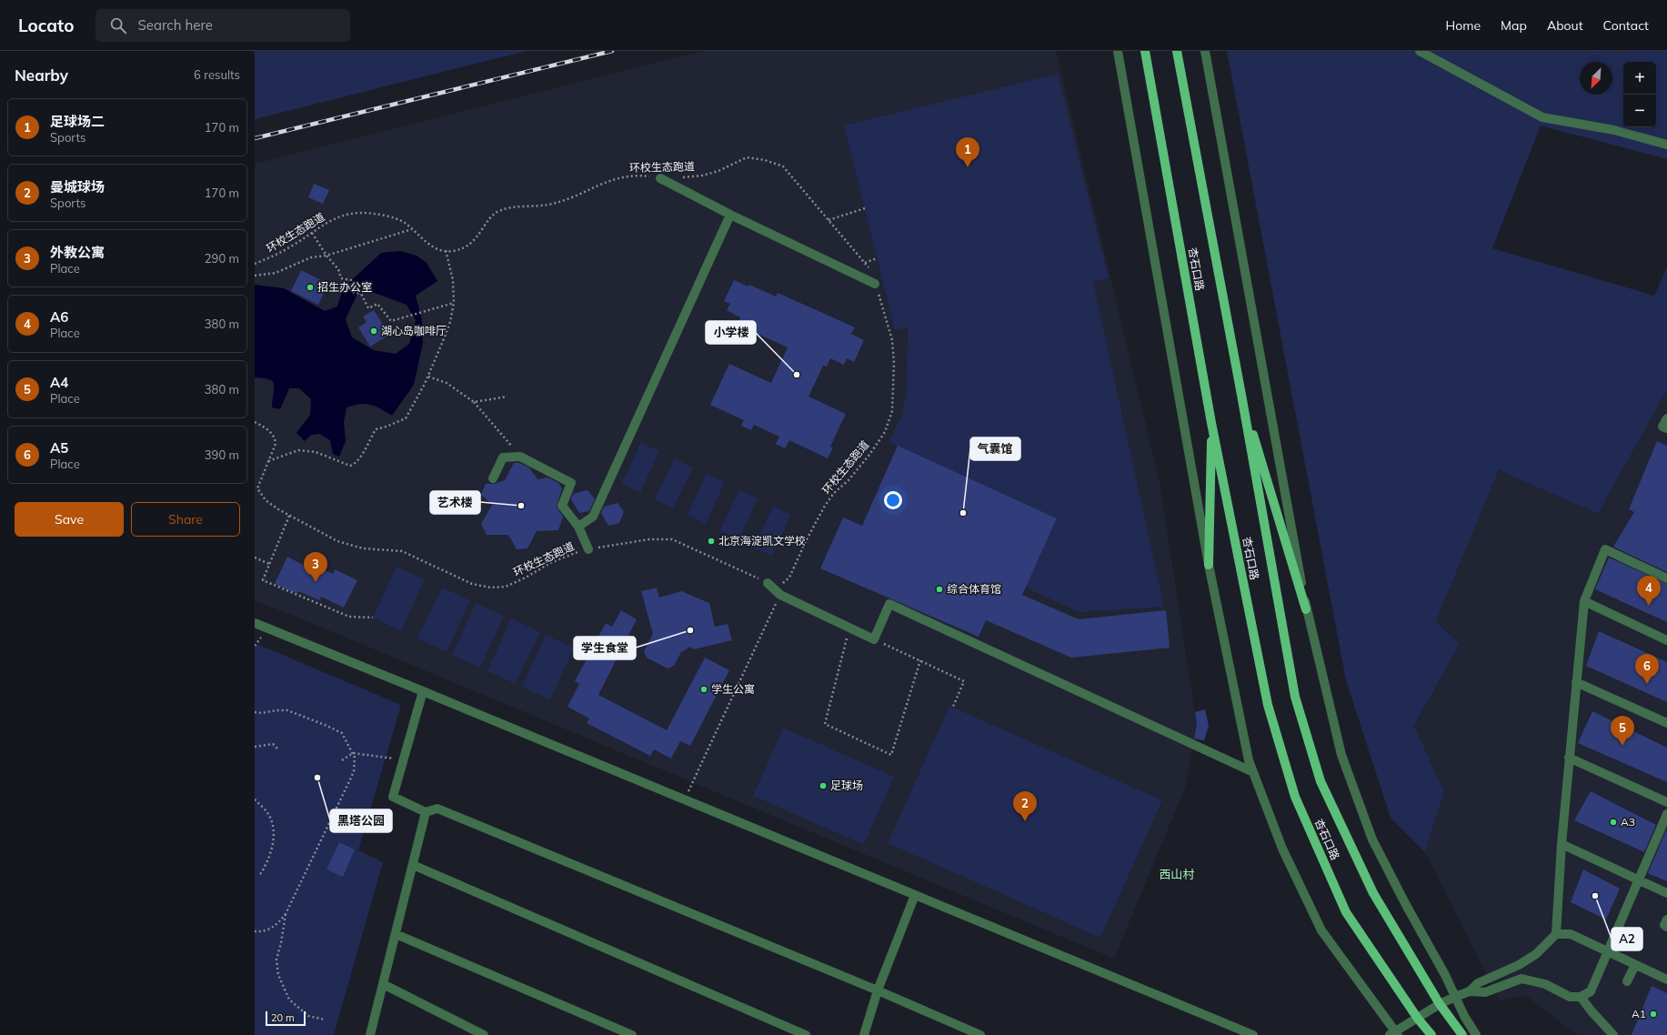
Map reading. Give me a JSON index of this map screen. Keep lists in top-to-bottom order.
{
  "streets": {
    "main road": ["杏石口路"],
    "path": ["环校生态跑道"]
  },
  "districts": ["西山村"],
  "places": [
    "招生办公室",
    "湖心岛咖啡厅",
    "小学楼",
    "艺术楼",
    "气囊馆",
    "北京海淀凯文学校",
    "综合体育馆",
    "学生食堂",
    "学生公寓",
    "黑塔公园",
    "足球场",
    "A3",
    "A2",
    "A1"
  ],
  "scale_bar": "20 m",
  "north": "bottom left",
  "page": {
    "header": "Locato",
    "search": "Search here",
    "nav": [
      "Home",
      "Map",
      "About",
      "Contact"
    ],
    "heading": ["Nearby", "6 results"],
    "map_buttons": ["+", "−"],
    "list": [
      {
        "mark": "1",
        "name": "足球场二",
        "note": "Sports",
        "value": "170 m"
      },
      {
        "mark": "2",
        "name": "曼城球场",
        "note": "Sports",
        "value": "170 m"
      },
      {
        "mark": "3",
        "name": "外教公寓",
        "note": "Place",
        "value": "290 m"
      },
      {
        "mark": "4",
        "name": "A6",
        "note": "Place",
        "value": "380 m"
      },
      {
        "mark": "5",
        "name": "A4",
        "note": "Place",
        "value": "380 m"
      },
      {
        "mark": "6",
        "name": "A5",
        "note": "Place",
        "value": "390 m"
      }
    ],
    "pins": [
      "1",
      "3",
      "4",
      "6",
      "5",
      "2"
    ],
    "buttons": ["Save", "Share"],
    "scale": "20 m"
  }
}
